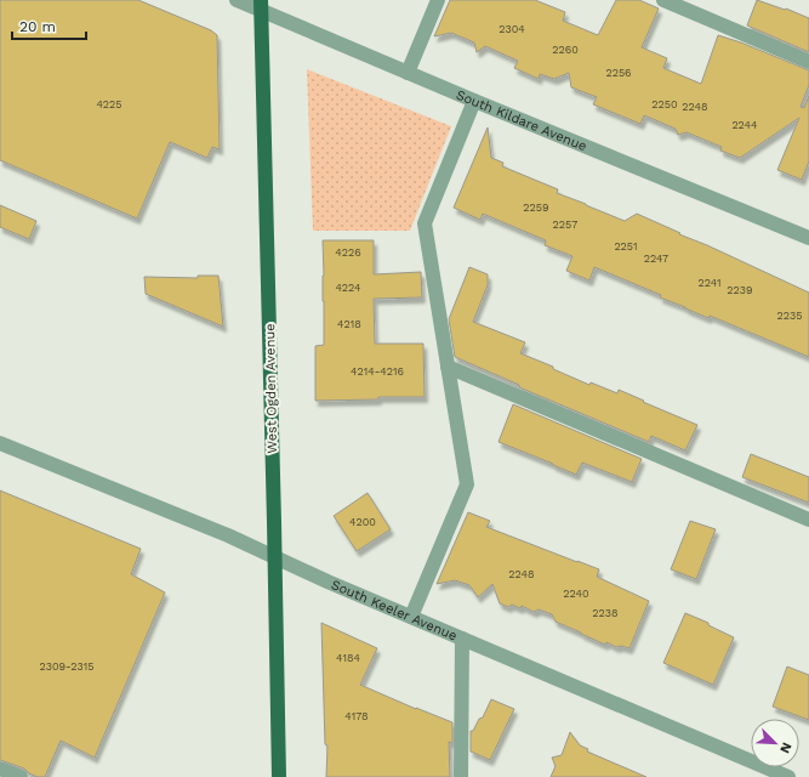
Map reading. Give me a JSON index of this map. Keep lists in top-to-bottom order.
{
  "streets": {
    "main road": ["West Ogden Avenue"],
    "street": ["South Kildare Avenue", "South Keeler Avenue"]
  },
  "crossings": [
    ["South Kildare Avenue", "West Ogden Avenue"],
    ["West Ogden Avenue", "South Keeler Avenue"]
  ],
  "house_numbers": [
    "2304",
    "2260",
    "2256",
    "4225",
    "2250",
    "2248",
    "2244",
    "2259",
    "2257",
    "2251",
    "4226",
    "2247",
    "2241",
    "4224",
    "2239",
    "2235",
    "4218",
    "4214-4216",
    "4200",
    "2248",
    "2240",
    "2238",
    "4184",
    "2309-2315",
    "4178"
  ],
  "scale_bar": "20 m",
  "north": "bottom right"
}
